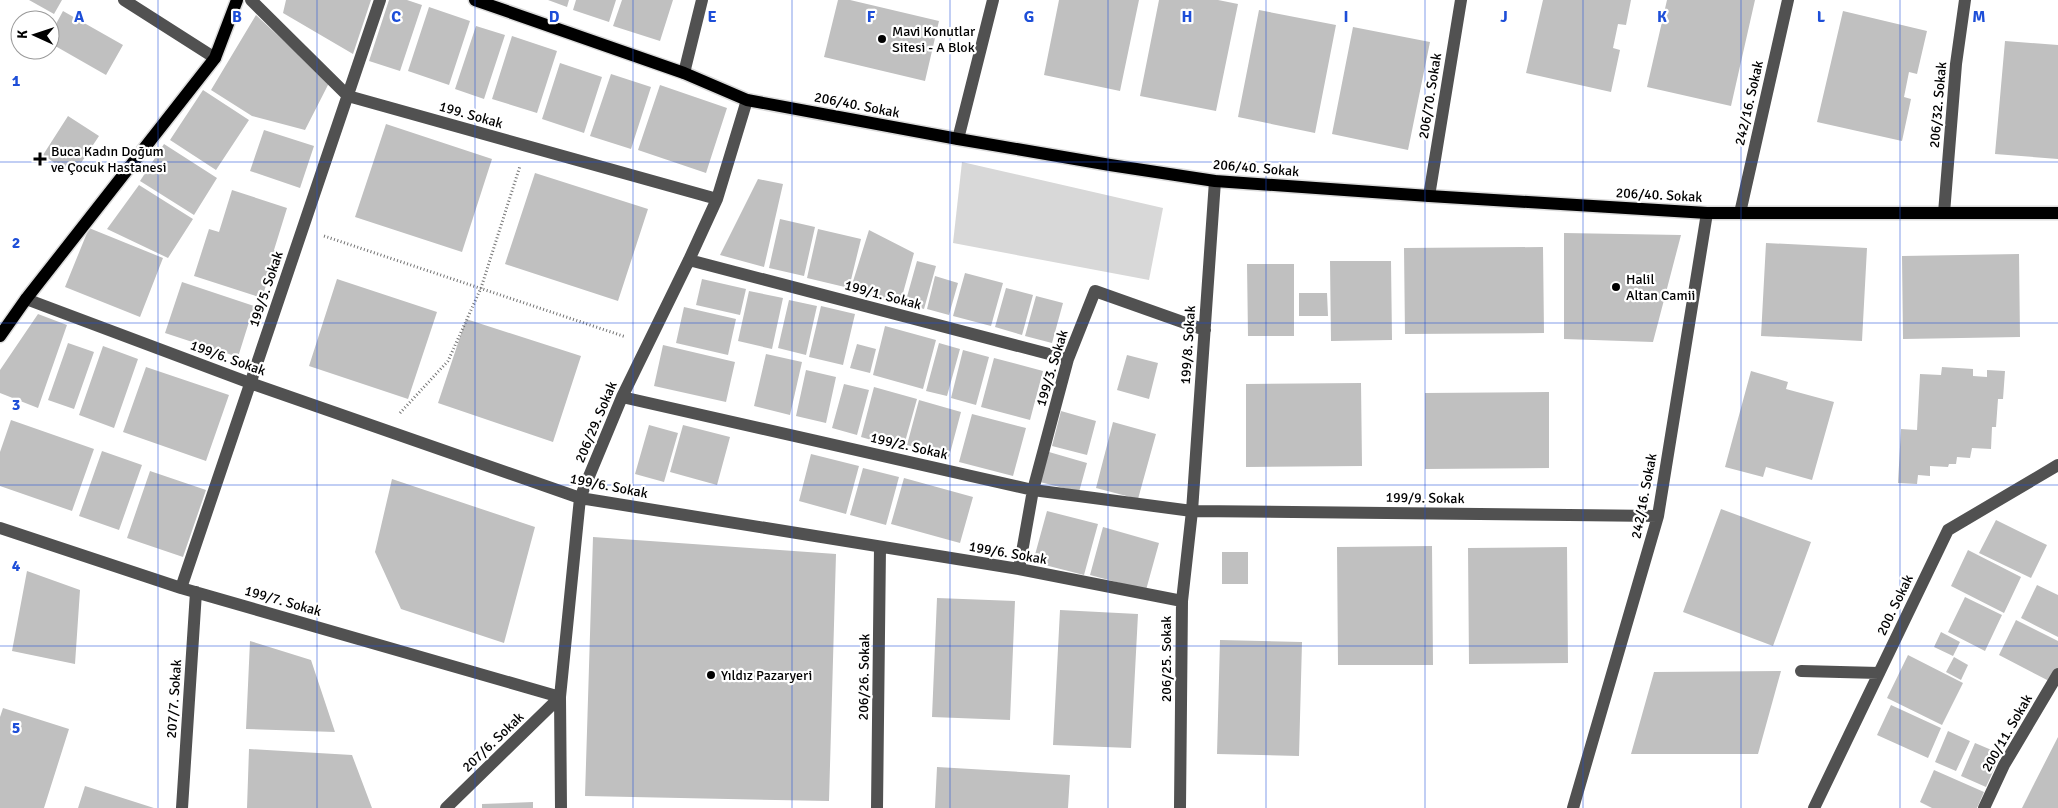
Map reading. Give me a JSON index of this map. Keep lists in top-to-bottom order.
{
  "streets": {
    "main road": ["206/40. Sokak"],
    "street": [
      "206/70. Sokak",
      "242/16. Sokak",
      "206/32. Sokak",
      "199. Sokak",
      "199/5. Sokak",
      "199/1. Sokak",
      "199/8. Sokak",
      "199/6. Sokak",
      "199/3. Sokak",
      "206/29. Sokak",
      "199/2. Sokak",
      "199/9. Sokak",
      "199/7. Sokak",
      "200. Sokak",
      "206/25. Sokak",
      "206/26. Sokak",
      "207/7. Sokak",
      "200/11. Sokak",
      "207/6. Sokak"
    ]
  },
  "crossings": [
    ["206/70. Sokak", "206/40. Sokak"],
    ["242/16. Sokak", "206/40. Sokak"],
    ["242/16. Sokak", "199/9. Sokak"],
    ["206/40. Sokak", "206/32. Sokak"],
    ["206/40. Sokak", "199/8. Sokak"],
    ["206/40. Sokak", "206/29. Sokak"],
    ["199. Sokak", "199/5. Sokak"],
    ["199. Sokak", "206/29. Sokak"],
    ["199/5. Sokak", "199/6. Sokak"],
    ["199/5. Sokak", "199/7. Sokak"],
    ["199/1. Sokak", "199/3. Sokak"],
    ["199/1. Sokak", "206/29. Sokak"],
    ["199/8. Sokak", "199/3. Sokak"],
    ["199/8. Sokak", "199/2. Sokak"],
    ["199/8. Sokak", "199/9. Sokak"],
    ["199/8. Sokak", "206/25. Sokak"],
    ["199/6. Sokak", "199/3. Sokak"],
    ["199/6. Sokak", "206/29. Sokak"],
    ["199/6. Sokak", "206/25. Sokak"],
    ["199/6. Sokak", "206/26. Sokak"],
    ["199/3. Sokak", "199/2. Sokak"],
    ["206/29. Sokak", "199/2. Sokak"],
    ["206/29. Sokak", "199/7. Sokak"],
    ["206/29. Sokak", "207/6. Sokak"],
    ["199/2. Sokak", "199/9. Sokak"],
    ["199/2. Sokak", "206/25. Sokak"],
    ["199/9. Sokak", "206/25. Sokak"],
    ["199/7. Sokak", "207/7. Sokak"],
    ["199/7. Sokak", "207/6. Sokak"]
  ],
  "places": {
    "other": ["Mavi Konutlar Sitesi - A Blok", "Halil Altan Camii", "Yıldız Pazaryeri"],
    "health": ["Buca Kadın Doğum ve Çocuk Hastanesi"]
  },
  "north": "left",
  "grid": {
    "columns": [
      "A",
      "B",
      "C",
      "D",
      "E",
      "F",
      "G",
      "H",
      "I",
      "J",
      "K",
      "L",
      "M"
    ],
    "rows": [
      "1",
      "2",
      "3",
      "4",
      "5"
    ]
  }
}
